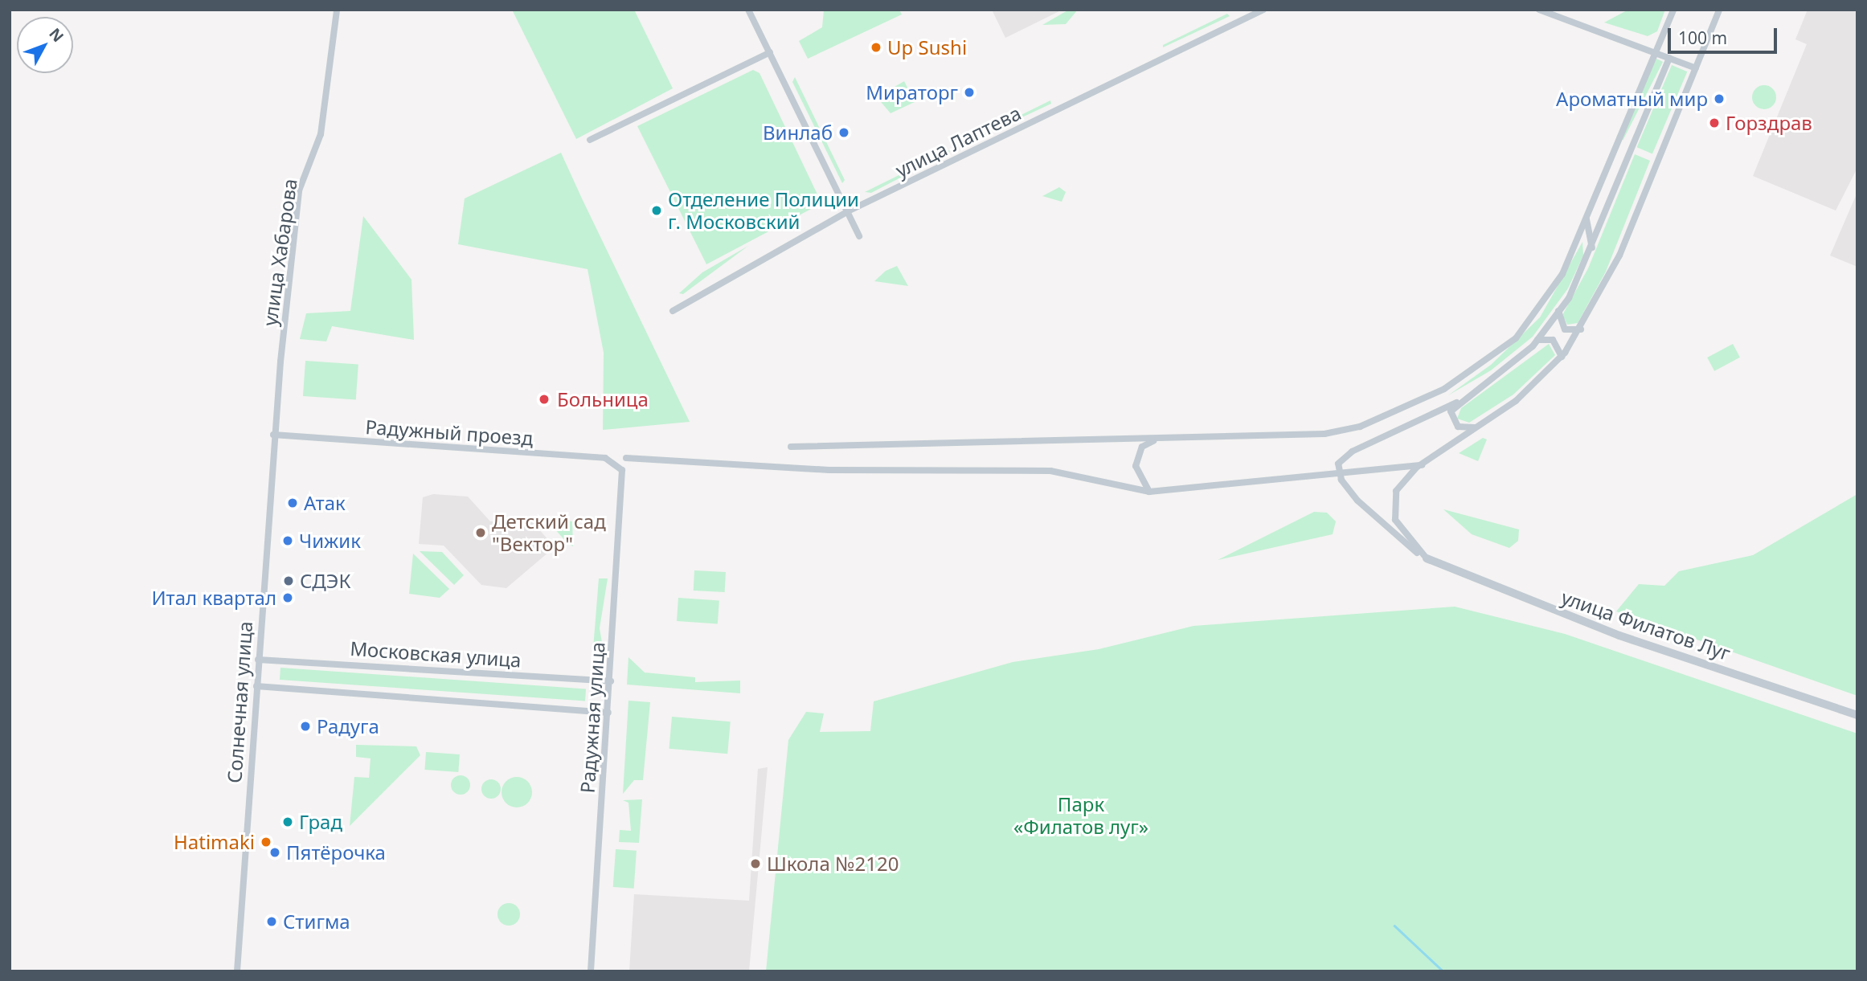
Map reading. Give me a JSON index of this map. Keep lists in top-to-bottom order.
{
  "streets": {
    "street": [
      "улица Лаптева",
      "улица Хабарова",
      "Радужный проезд",
      "улица Филатов Луг",
      "Московская улица",
      "Солнечная улица",
      "Радужная улица"
    ]
  },
  "crossings": [
    ["улица Хабарова", "Радужный проезд"],
    ["улица Хабарова", "Солнечная улица"],
    ["Радужный проезд", "Солнечная улица"],
    ["Радужный проезд", "Радужная улица"],
    ["Московская улица", "Солнечная улица"],
    ["Московская улица", "Радужная улица"]
  ],
  "parks": ["Парк «Филатов луг»"],
  "places": [
    "Up Sushi",
    "Мираторг",
    "Ароматный мир",
    "Горздрав",
    "Винлаб",
    "Отделение Полиции г. Московский",
    "Больница",
    "Атак",
    "Детский сад \"Вектор\"",
    "Чижик",
    "СДЭК",
    "Итал квартал",
    "Радуга",
    "Град",
    "Hatimaki",
    "Пятёрочка",
    "Школа №2120",
    "Стигма"
  ],
  "scale_bar": "100 m",
  "north": "top right"
}
